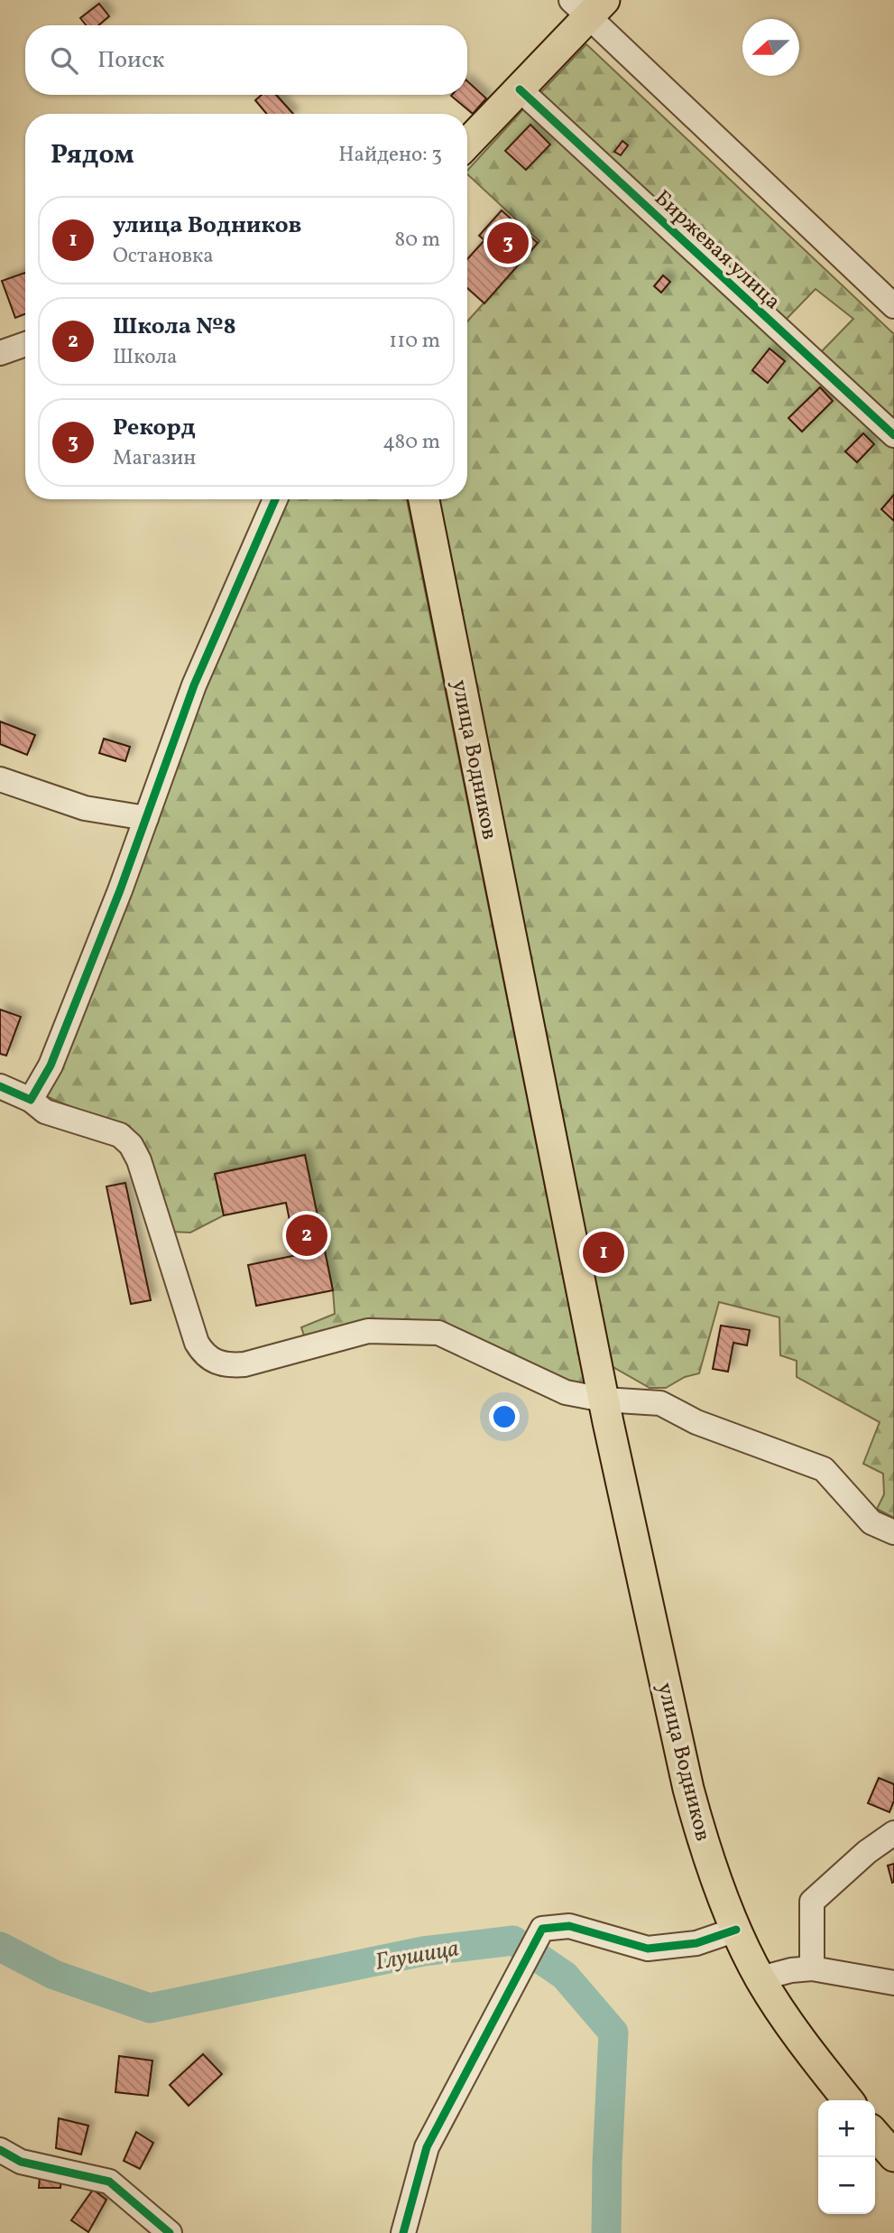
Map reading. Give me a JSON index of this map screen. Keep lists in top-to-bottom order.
{
  "streets": {
    "main road": ["улица Водников"],
    "street": ["Биржевая улица"]
  },
  "water": ["Глушица"],
  "north": "left",
  "page": {
    "search": "Поиск",
    "heading": ["Рядом", "Найдено: 3"],
    "list": [
      {
        "mark": "1",
        "name": "улица Водников",
        "note": "Остановка",
        "value": "80 m"
      },
      {
        "mark": "2",
        "name": "Школа №8",
        "note": "Школа",
        "value": "110 m"
      },
      {
        "mark": "3",
        "name": "Рекорд",
        "note": "Магазин",
        "value": "480 m"
      }
    ],
    "pins": ["3", "2", "1"],
    "map_buttons": ["+", "−"]
  }
}
